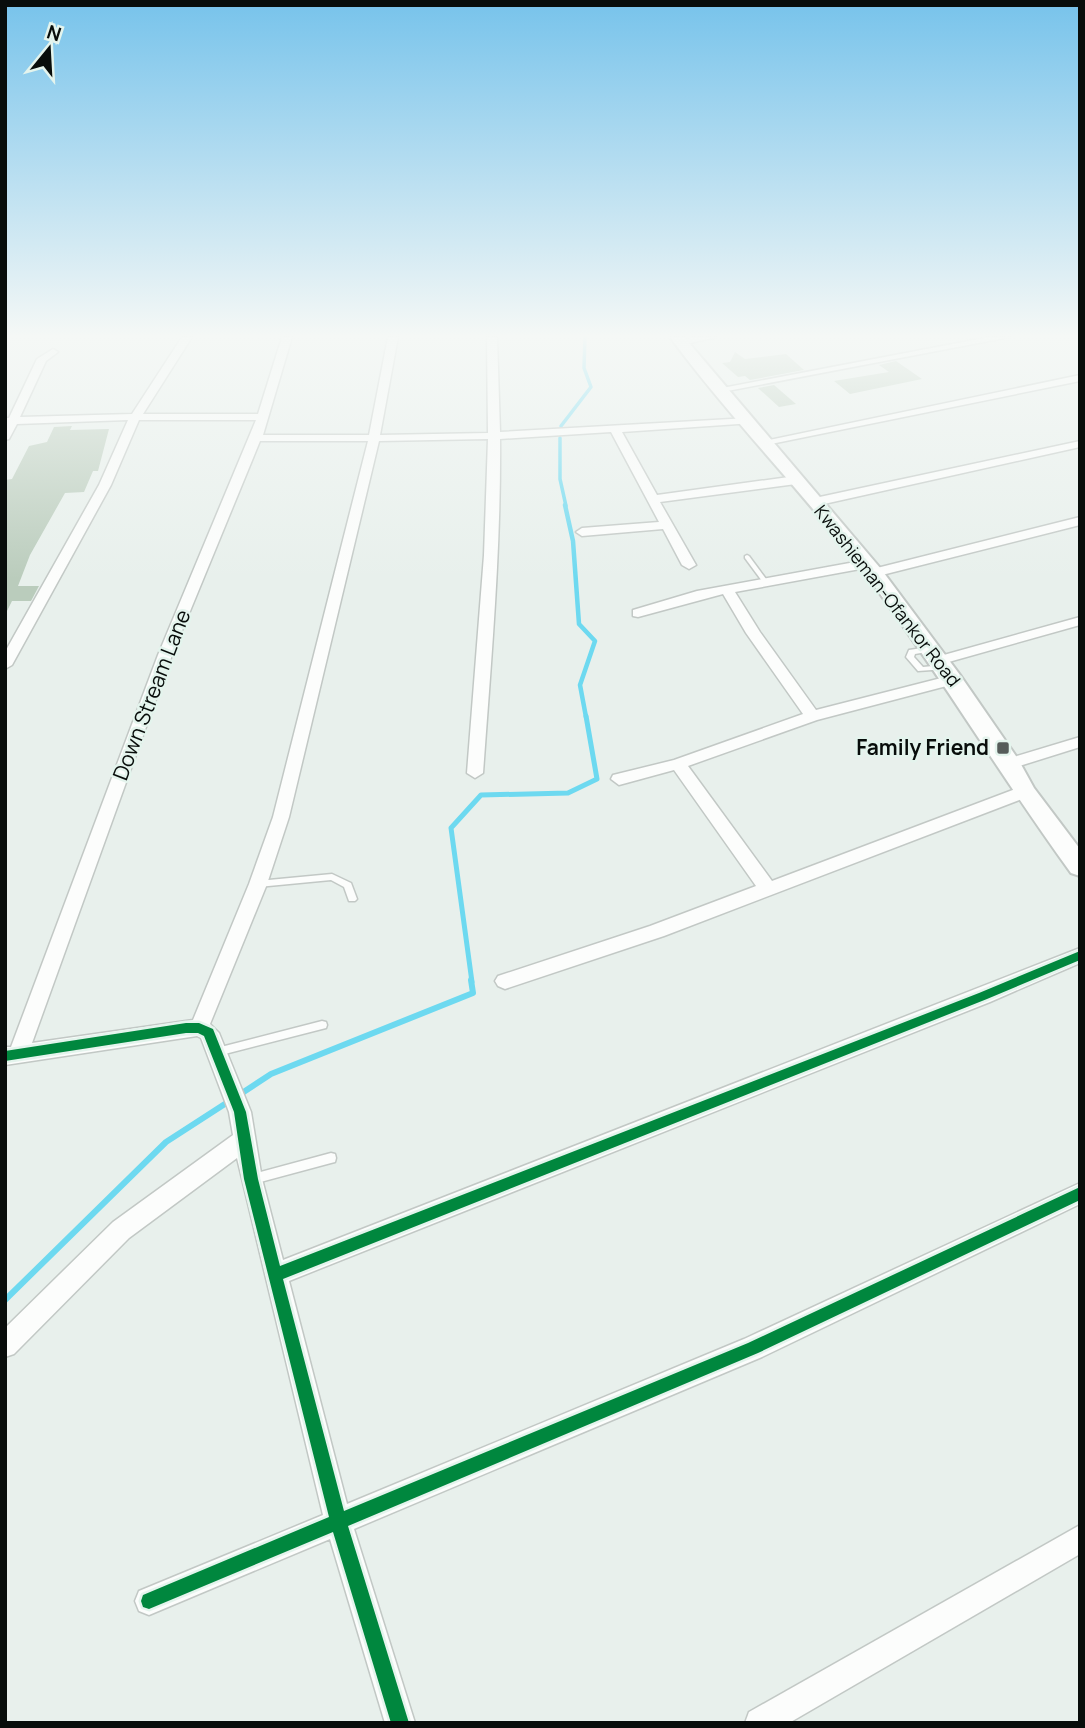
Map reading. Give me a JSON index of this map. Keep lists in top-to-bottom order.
{
  "streets": {
    "main road": ["Kwashieman-Ofankor Road"],
    "street": ["Down Stream Lane"]
  },
  "places": {
    "transit": ["Family Friend"]
  },
  "north": "top"
}
